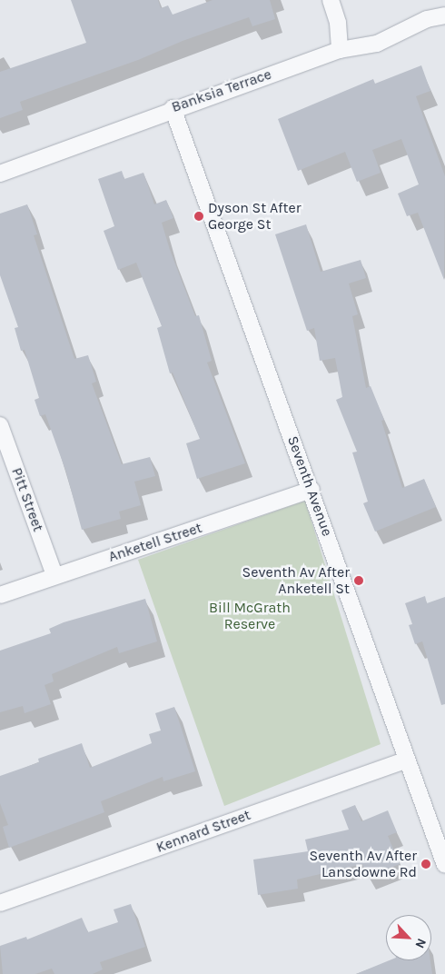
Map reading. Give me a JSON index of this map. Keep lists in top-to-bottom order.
{
  "streets": {
    "street": [
      "Banksia Terrace",
      "Seventh Avenue",
      "Pitt Street",
      "Anketell Street",
      "Kennard Street"
    ]
  },
  "crossings": [
    ["Banksia Terrace", "Seventh Avenue"],
    ["Seventh Avenue", "Anketell Street"],
    ["Seventh Avenue", "Kennard Street"],
    ["Pitt Street", "Anketell Street"]
  ],
  "parks": ["Bill McGrath Reserve"],
  "places": ["Dyson St After George St", "Seventh Av After Anketell St", "Seventh Av After Lansdowne Rd"],
  "north": "bottom right"
}
